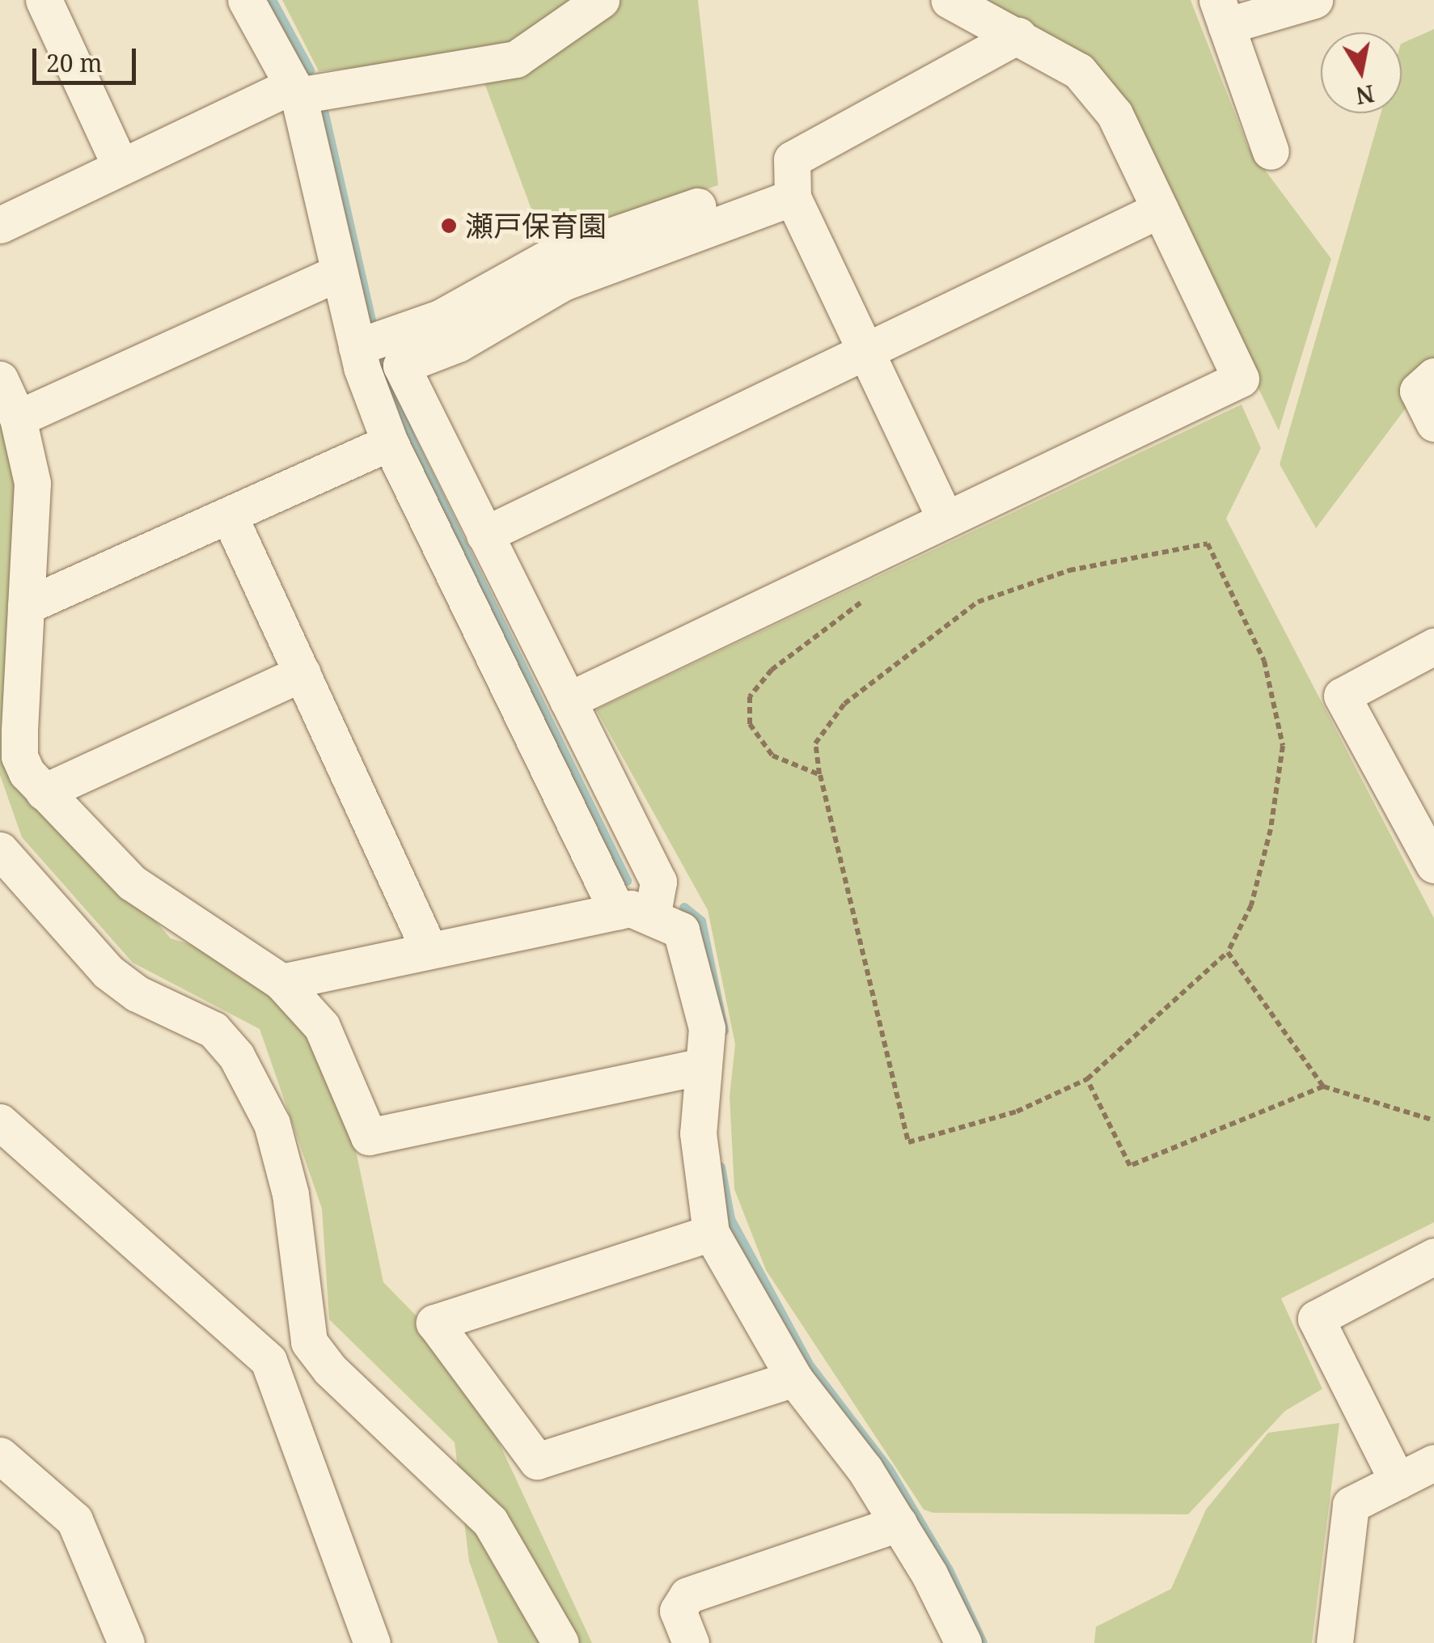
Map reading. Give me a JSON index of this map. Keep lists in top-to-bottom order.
{
  "places": ["瀬戸保育園"],
  "scale_bar": "20 m",
  "north": "bottom"
}
